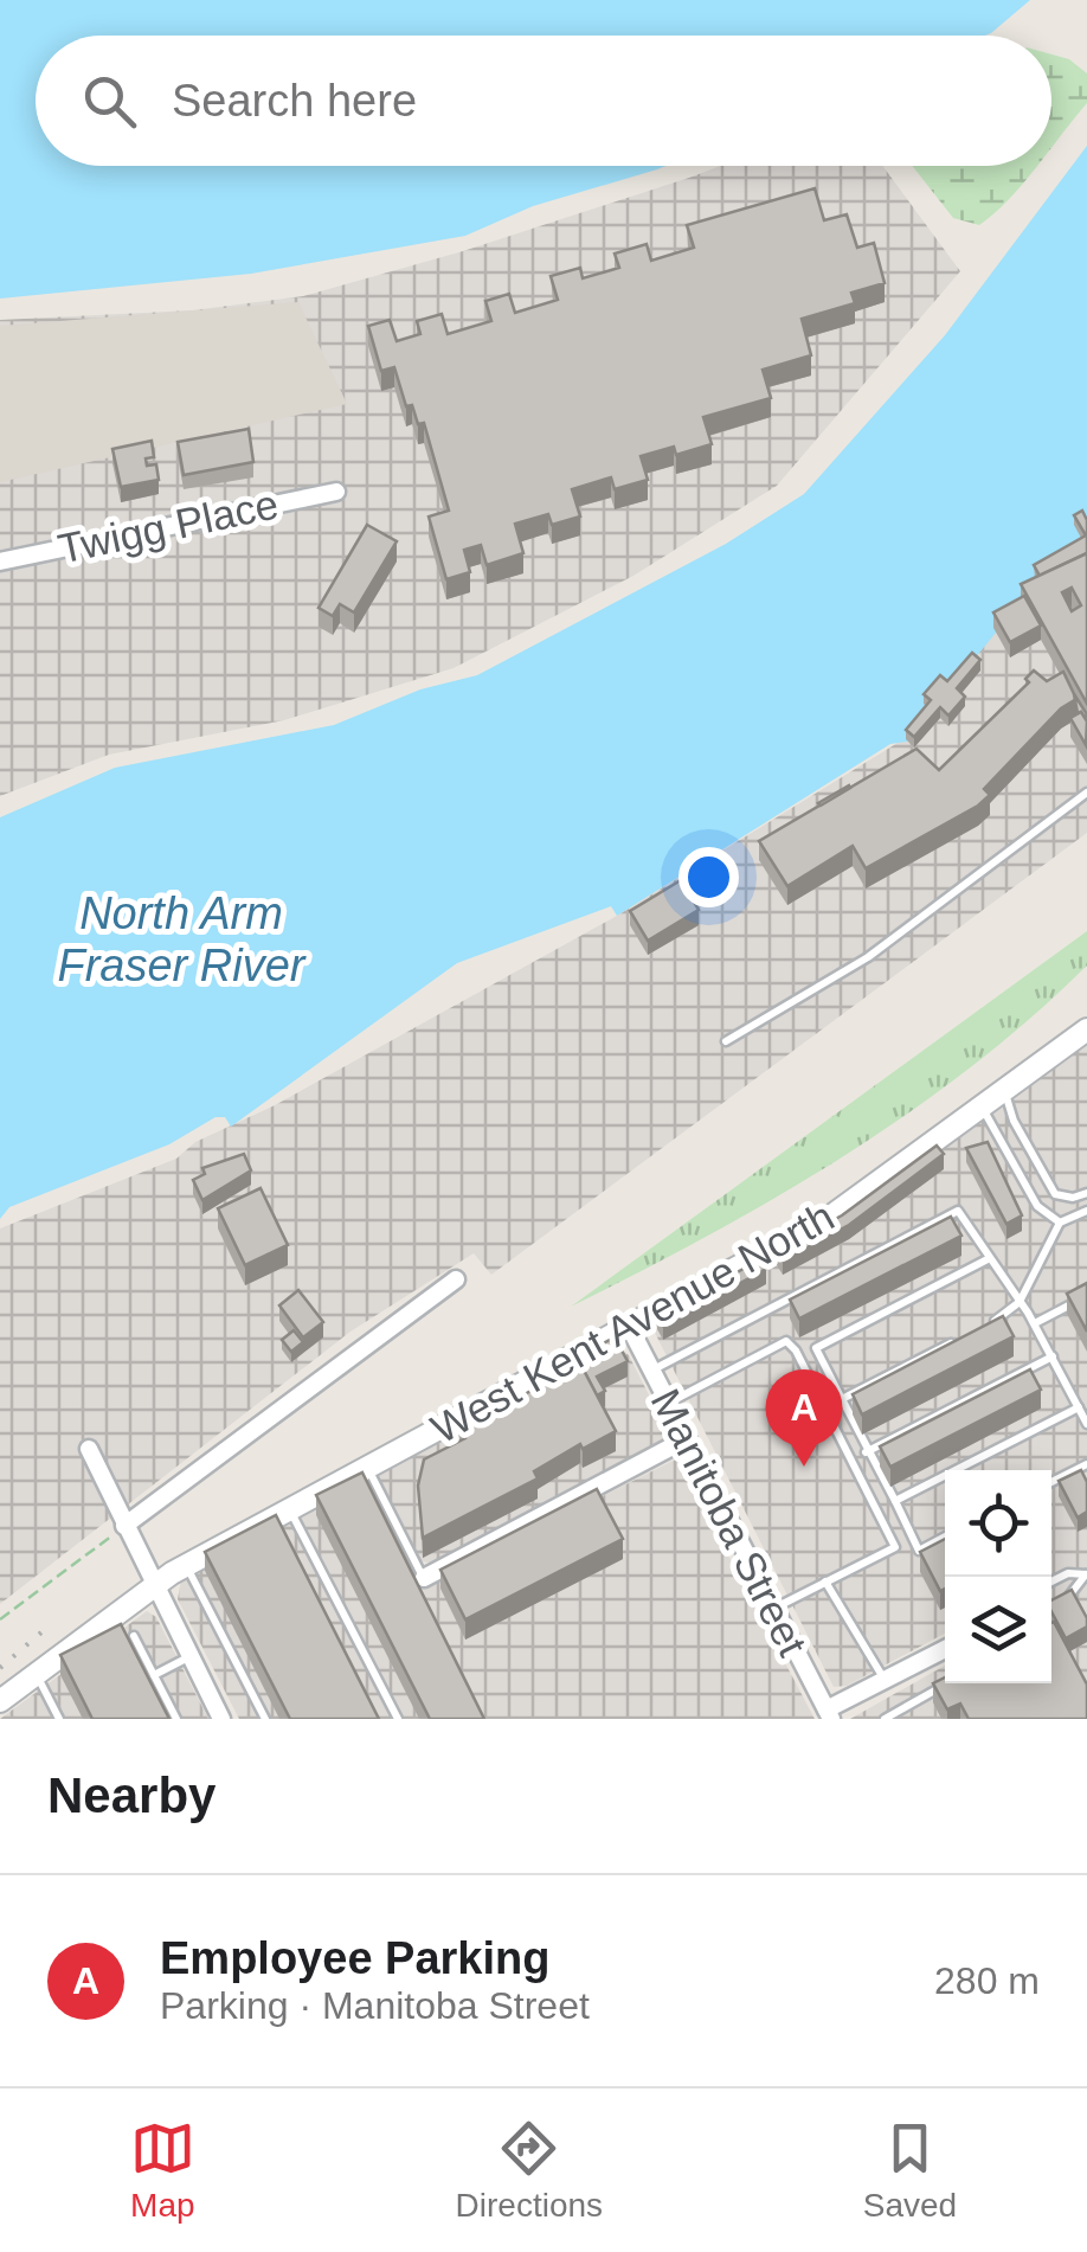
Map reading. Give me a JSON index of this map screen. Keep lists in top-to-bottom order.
{
  "streets": {
    "street": ["Twigg Place", "West Kent Avenue North", "Manitoba Street"]
  },
  "crossings": [
    ["West Kent Avenue North", "Manitoba Street"]
  ],
  "water": ["North Arm Fraser River"],
  "page": {
    "search": "Search here",
    "pins": "A",
    "heading": "Nearby",
    "list": [
      {
        "mark": "A",
        "name": "Employee Parking",
        "note": "Parking · Manitoba Street",
        "value": "280 m"
      }
    ],
    "nav": ["Map", "Directions", "Saved"]
  }
}
